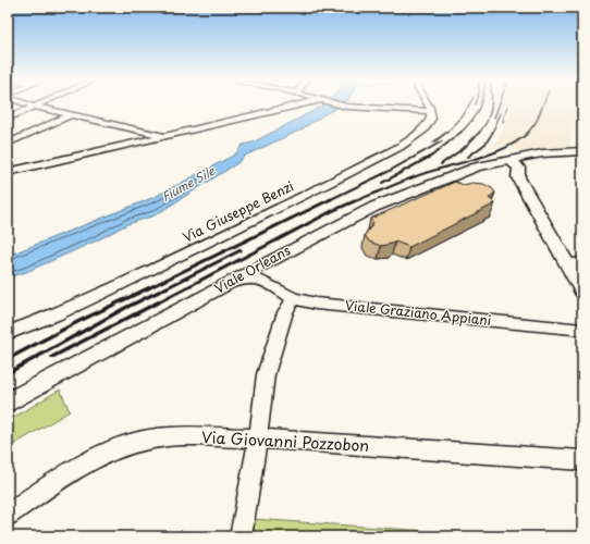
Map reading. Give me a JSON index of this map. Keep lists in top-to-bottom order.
{
  "streets": {
    "street": [
      "Via Giuseppe Benzi",
      "Viale Orleans",
      "Viale Graziano Appiani",
      "Via Giovanni Pozzobon"
    ]
  },
  "crossings": [
    ["Viale Orleans", "Viale Graziano Appiani"]
  ],
  "water": ["Fiume Sile"]
}
